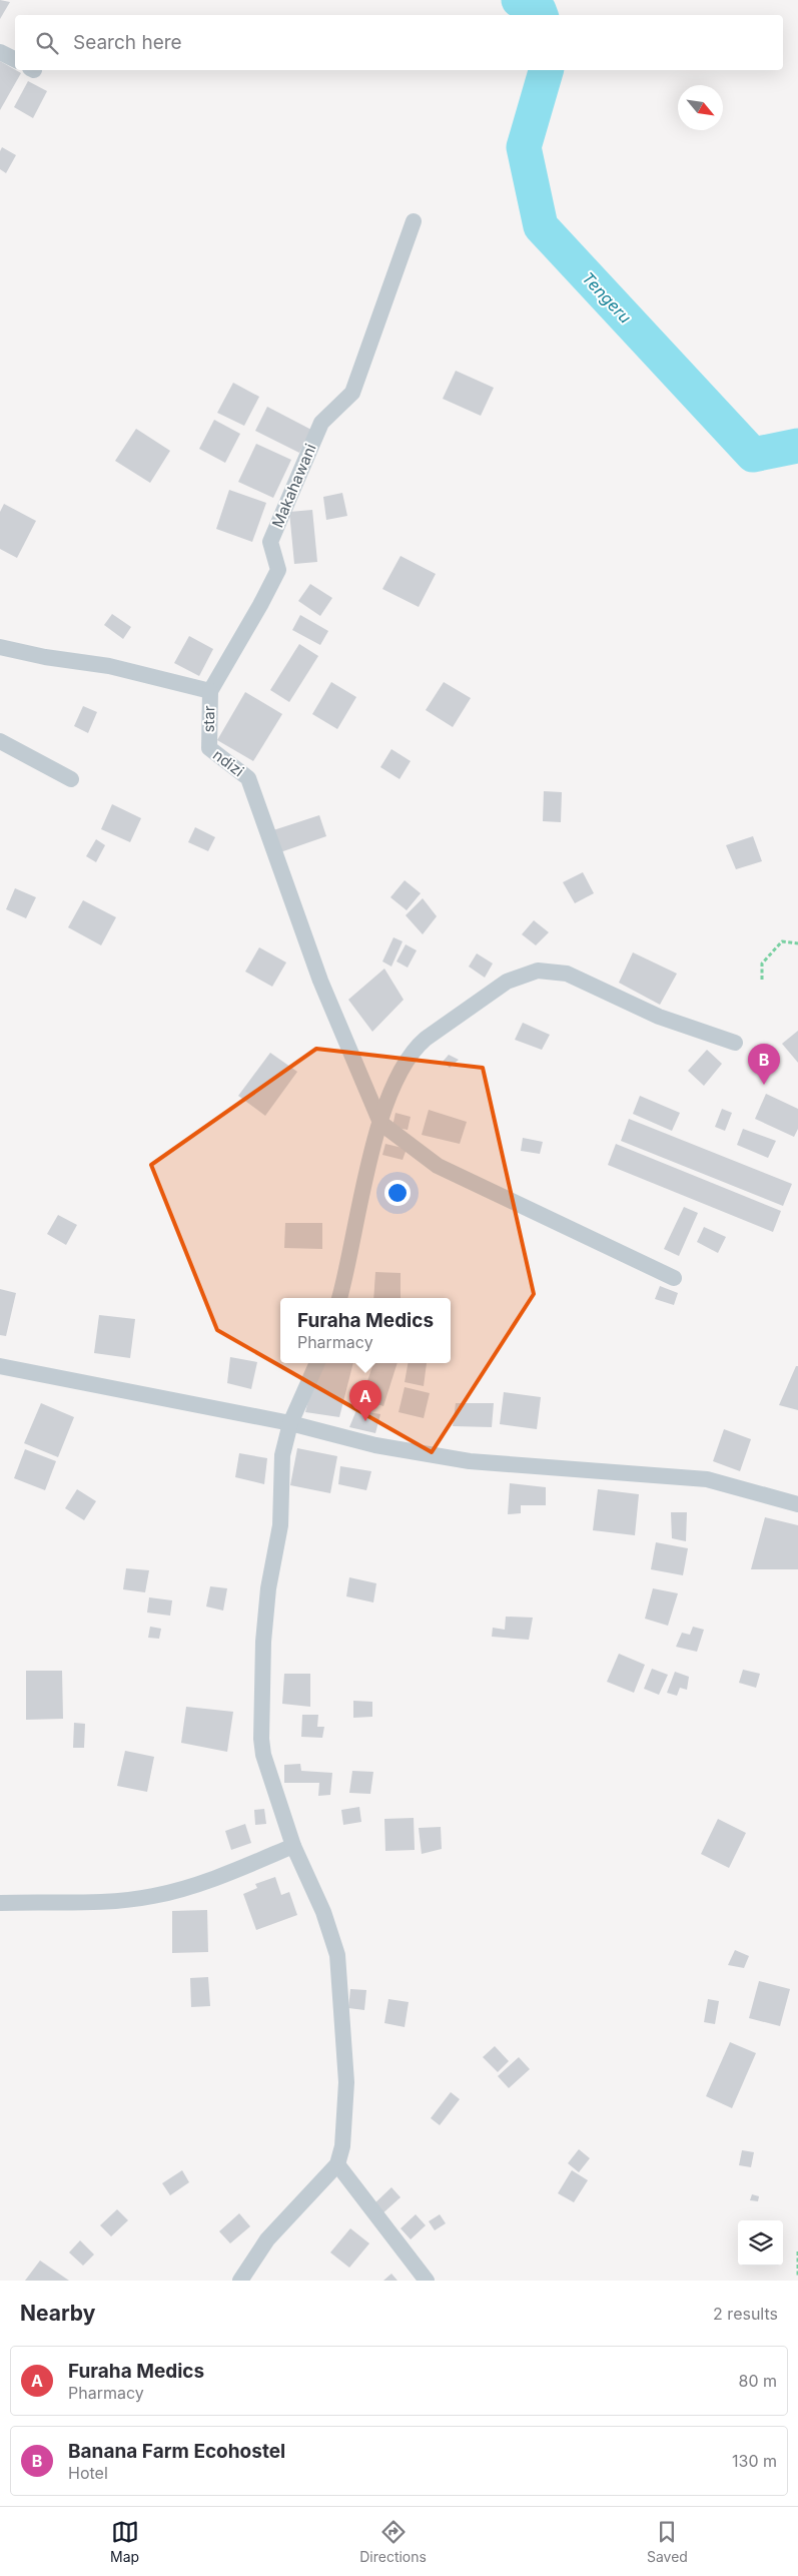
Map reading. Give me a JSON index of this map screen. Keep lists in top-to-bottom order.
{
  "streets": {
    "street": ["Makahawani", "star", "ndizi"]
  },
  "crossings": [
    ["Makahawani", "star"],
    ["star", "ndizi"]
  ],
  "water": ["Tengeru"],
  "north": "bottom right",
  "page": {
    "search": "Search here",
    "pins": ["B", "A"],
    "popup": ["Furaha Medics", "Pharmacy"],
    "heading": ["Nearby", "2 results"],
    "list": [
      {
        "mark": "A",
        "name": "Furaha Medics",
        "note": "Pharmacy",
        "value": "80 m"
      },
      {
        "mark": "B",
        "name": "Banana Farm Ecohostel",
        "note": "Hotel",
        "value": "130 m"
      }
    ],
    "nav": ["Map", "Directions", "Saved"]
  }
}
